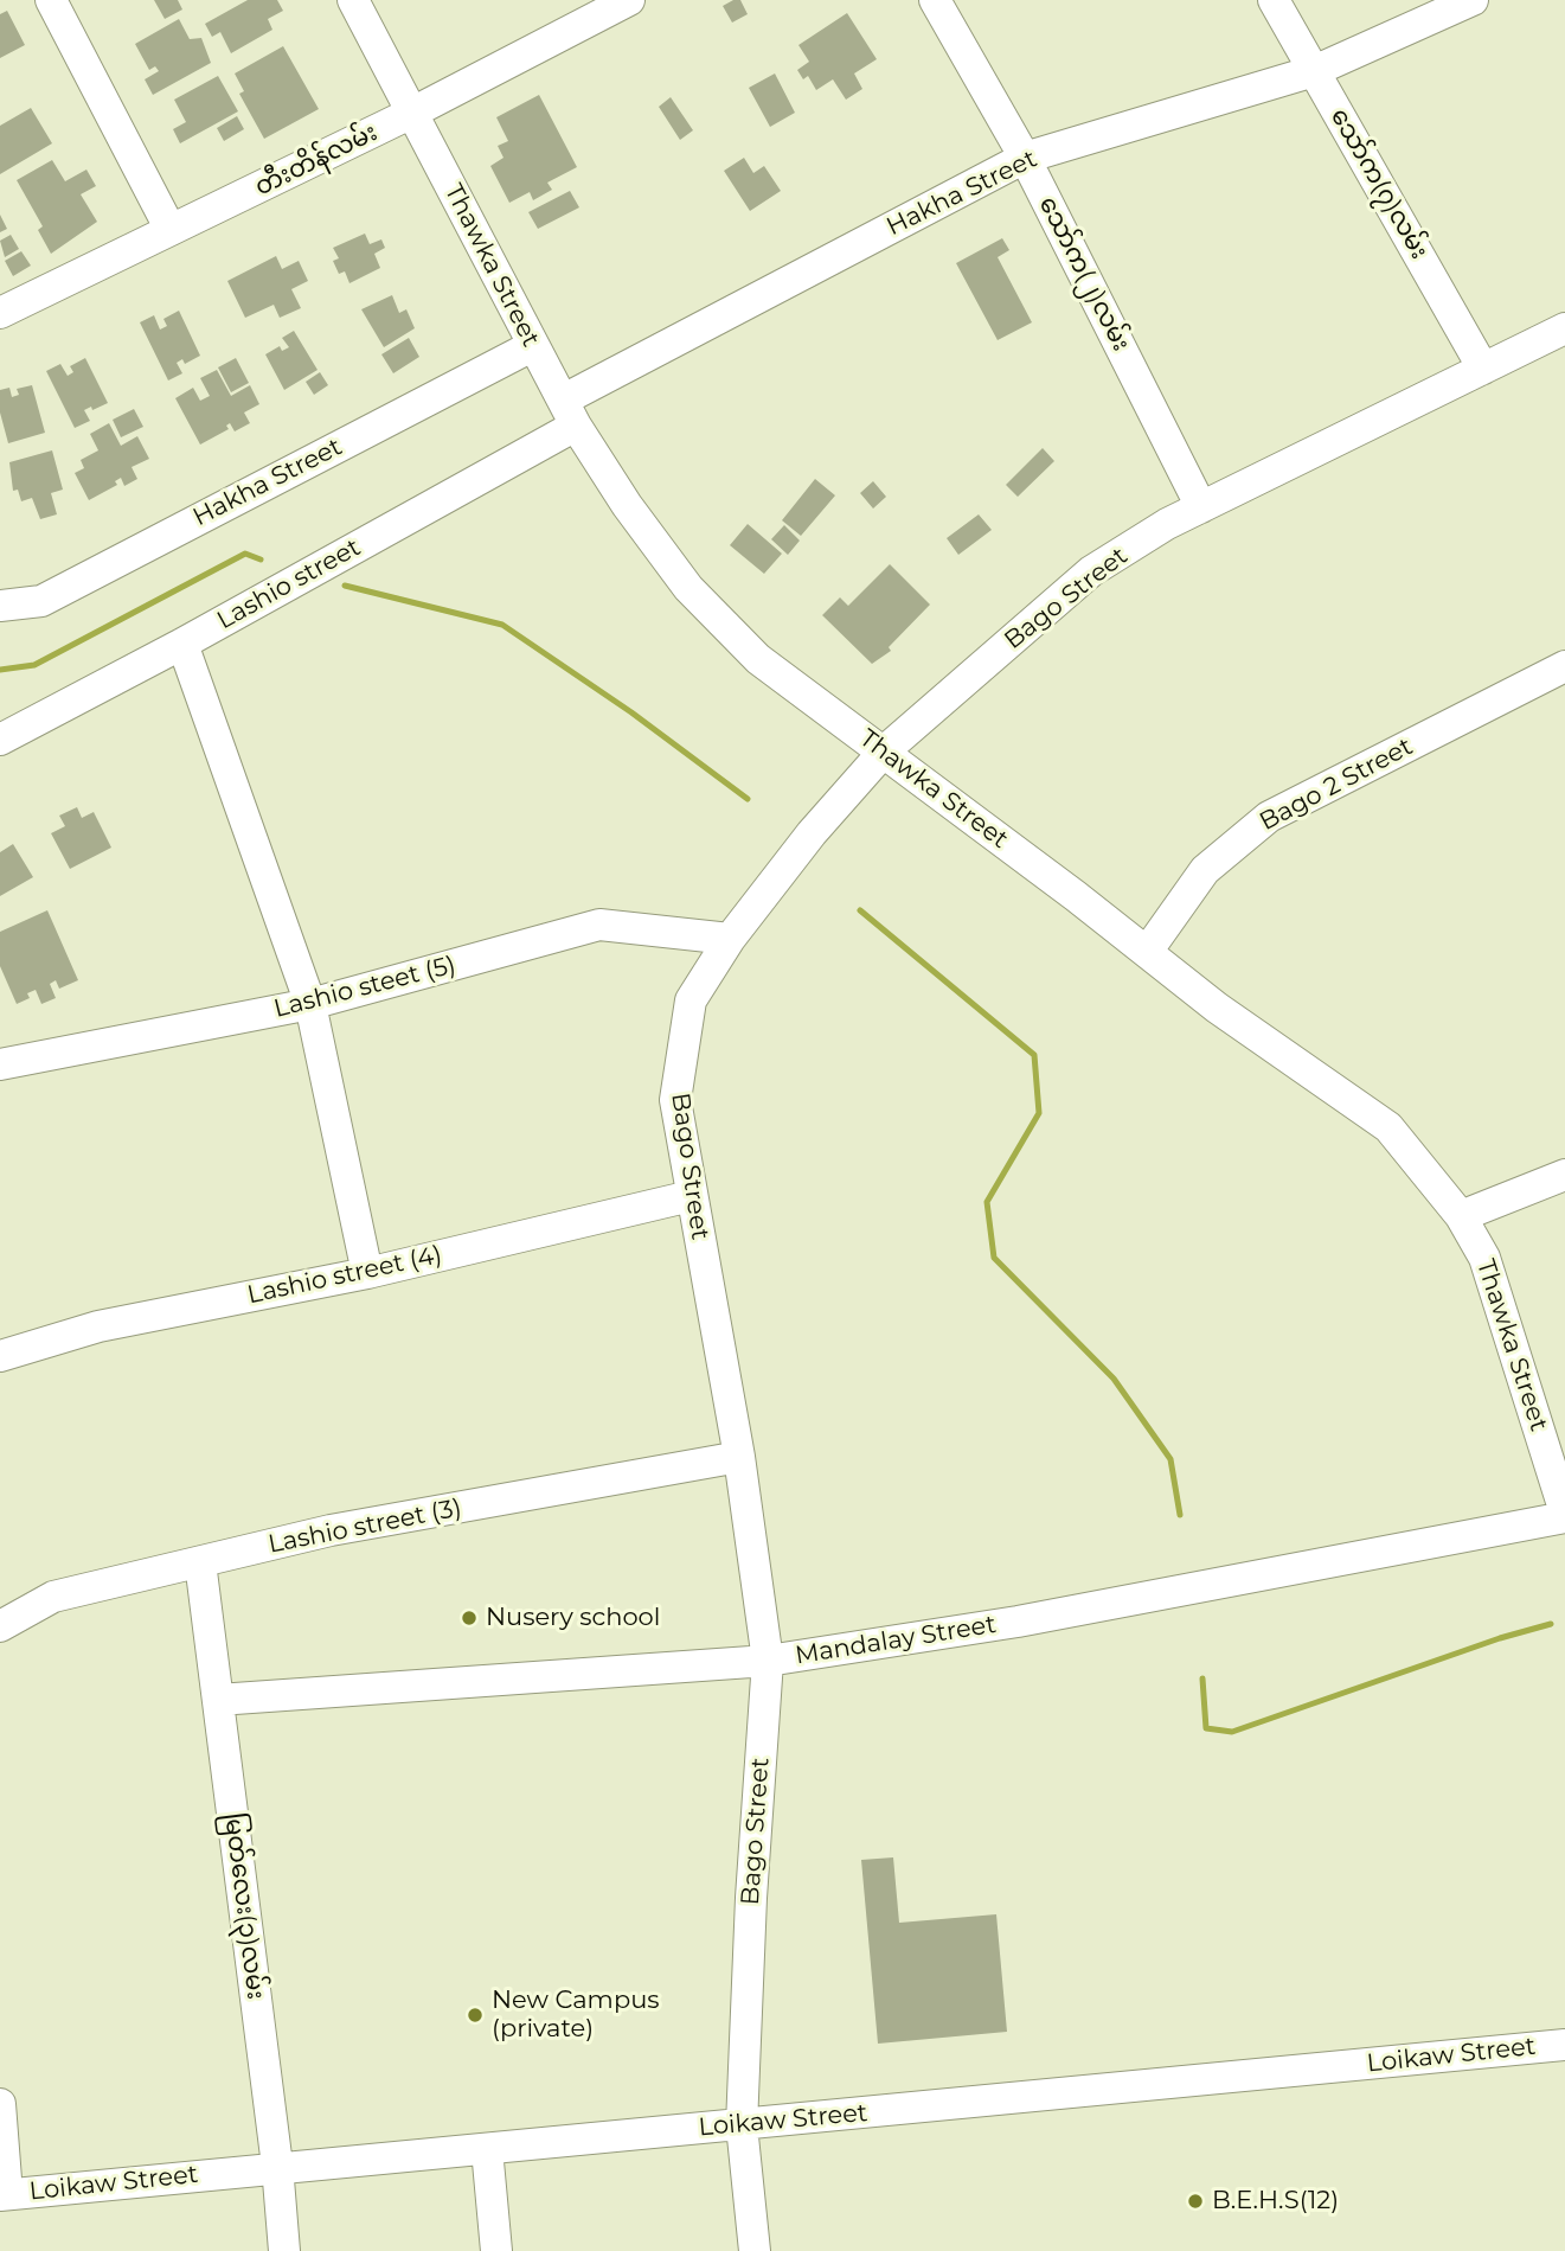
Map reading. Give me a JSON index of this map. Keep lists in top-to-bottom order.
{
  "streets": {
    "street": [
      "တီးတိန်လမ်း",
      "သော်က(၇)လမ်း",
      "Hakha Street",
      "Thawka Street",
      "သော်က(၂)လမ်း",
      "Lashio street",
      "Bago Street",
      "Bago 2 Street",
      "Lashio steet (5)",
      "Lashio street (4)",
      "Lashio street (3)",
      "Mandalay Street",
      "မြတ်လေး(၃)လမ်း",
      "Loikaw Street"
    ]
  },
  "crossings": [
    ["တီးတိန်လမ်း", "Thawka Street"],
    ["သော်က(၇)လမ်း", "Hakha Street"],
    ["သော်က(၇)လမ်း", "Bago Street"],
    ["Hakha Street", "Thawka Street"],
    ["Hakha Street", "သော်က(၂)လမ်း"],
    ["Hakha Street", "Lashio street"],
    ["Thawka Street", "Lashio street"],
    ["Thawka Street", "Bago Street"],
    ["Thawka Street", "Bago 2 Street"],
    ["Thawka Street", "Mandalay Street"],
    ["သော်က(၂)လမ်း", "Bago Street"],
    ["Bago Street", "Lashio steet (5)"],
    ["Bago Street", "Lashio street (4)"],
    ["Bago Street", "Lashio street (3)"],
    ["Bago Street", "Mandalay Street"],
    ["Bago Street", "Loikaw Street"],
    ["Lashio street (3)", "မြတ်လေး(၃)လမ်း"],
    ["Mandalay Street", "မြတ်လေး(၃)လမ်း"],
    ["မြတ်လေး(၃)လမ်း", "Loikaw Street"]
  ],
  "places": ["Nusery school", "New Campus (private)", "B.E.H.S(12)"]
}
